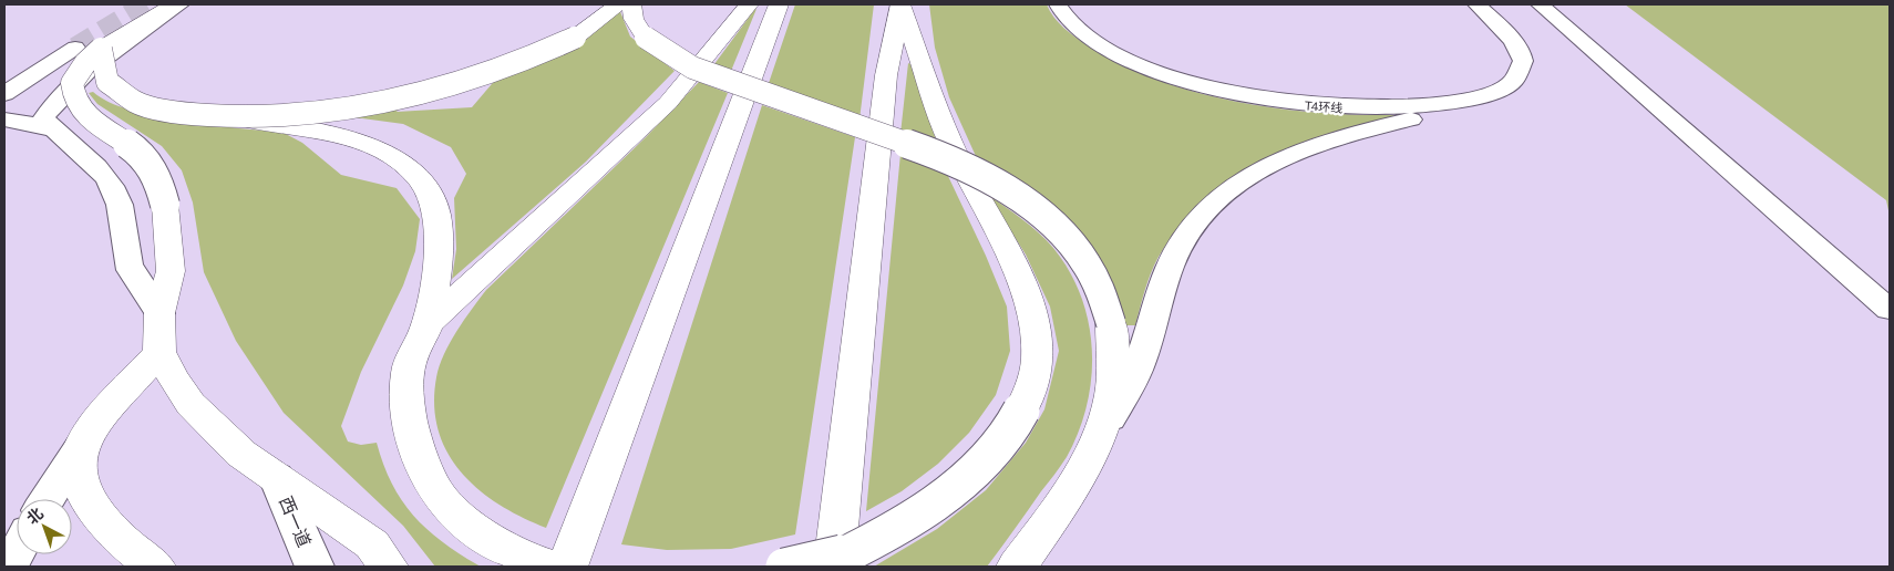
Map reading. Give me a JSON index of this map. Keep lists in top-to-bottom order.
{
  "streets": {
    "street": ["T4环线", "西一道"]
  },
  "north": "top left"
}
